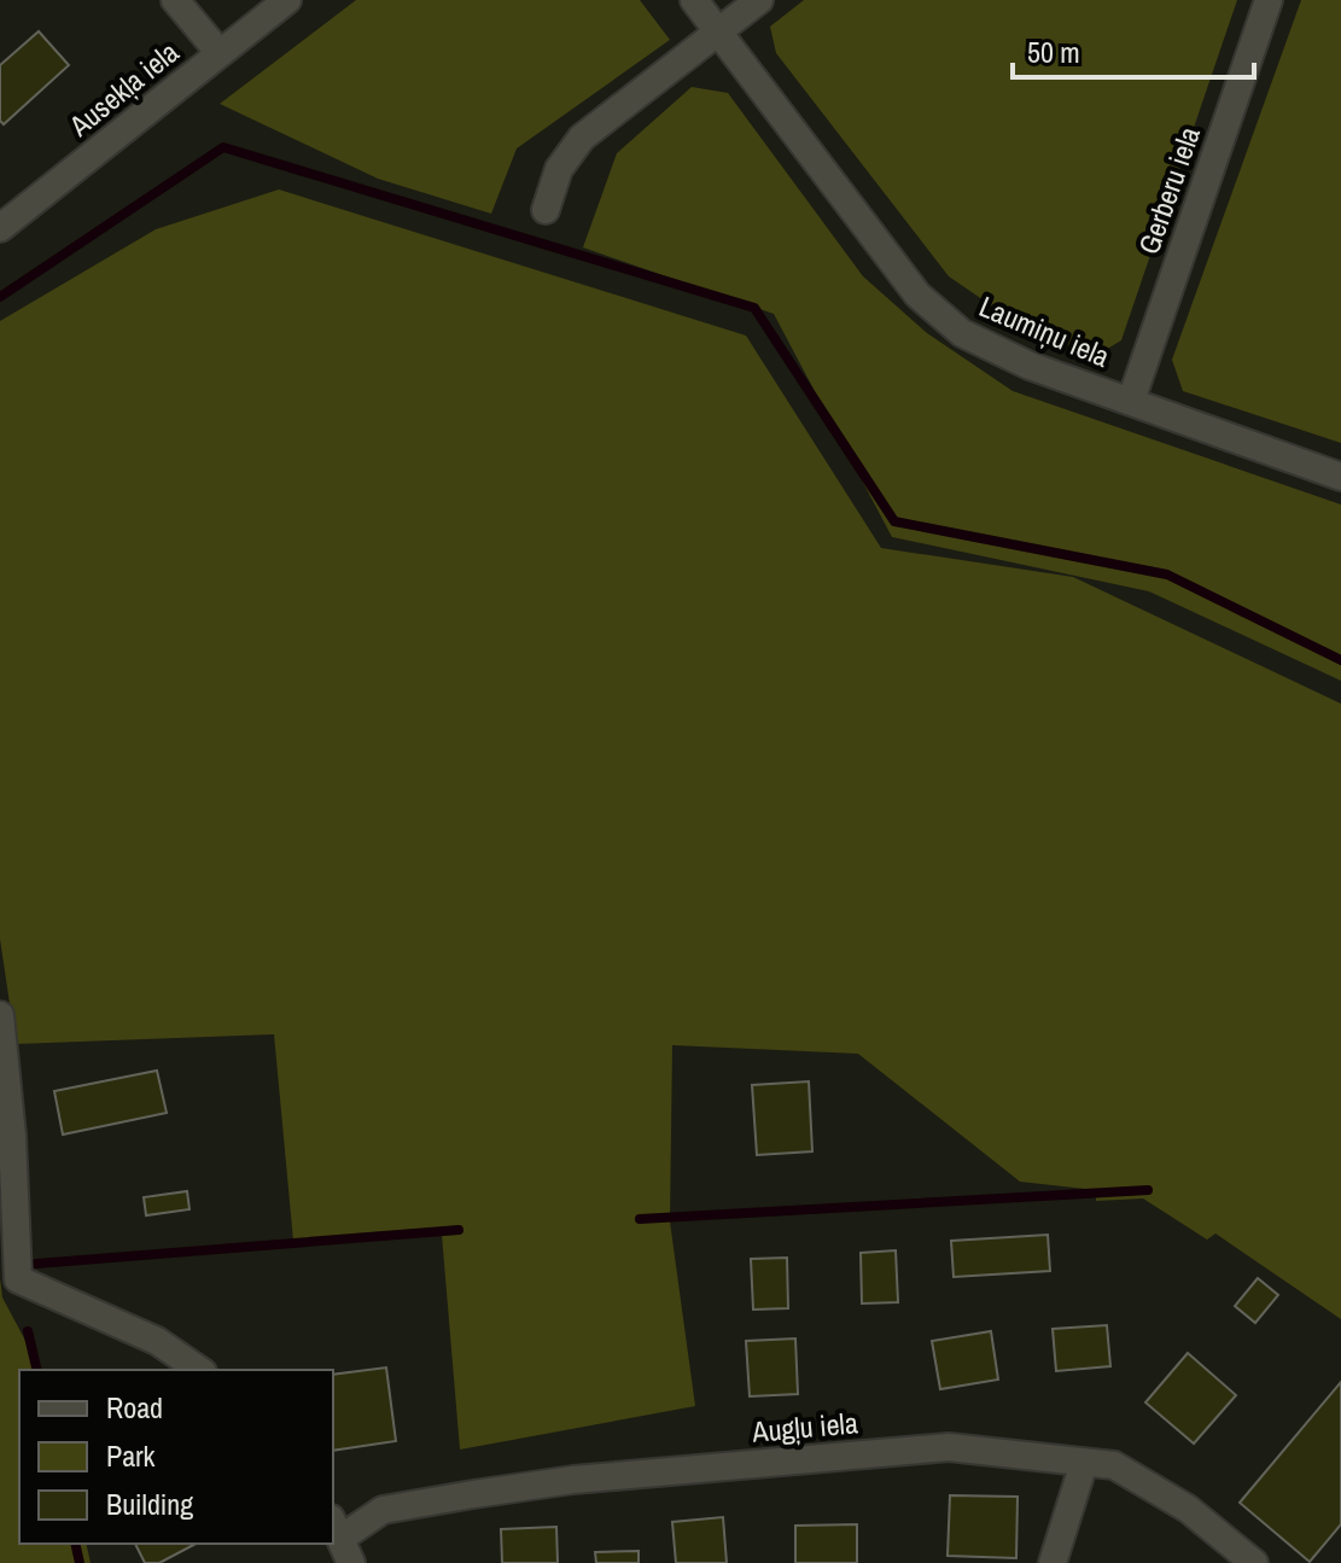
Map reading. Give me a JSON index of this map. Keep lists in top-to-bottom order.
{
  "streets": {
    "street": [
      "Ausekļa iela",
      "Gerberu iela",
      "Laumiņu iela",
      "Augļu iela"
    ]
  },
  "crossings": [
    ["Gerberu iela", "Laumiņu iela"]
  ],
  "legend": ["Road", "Park", "Building"],
  "scale_bar": "50 m"
}
